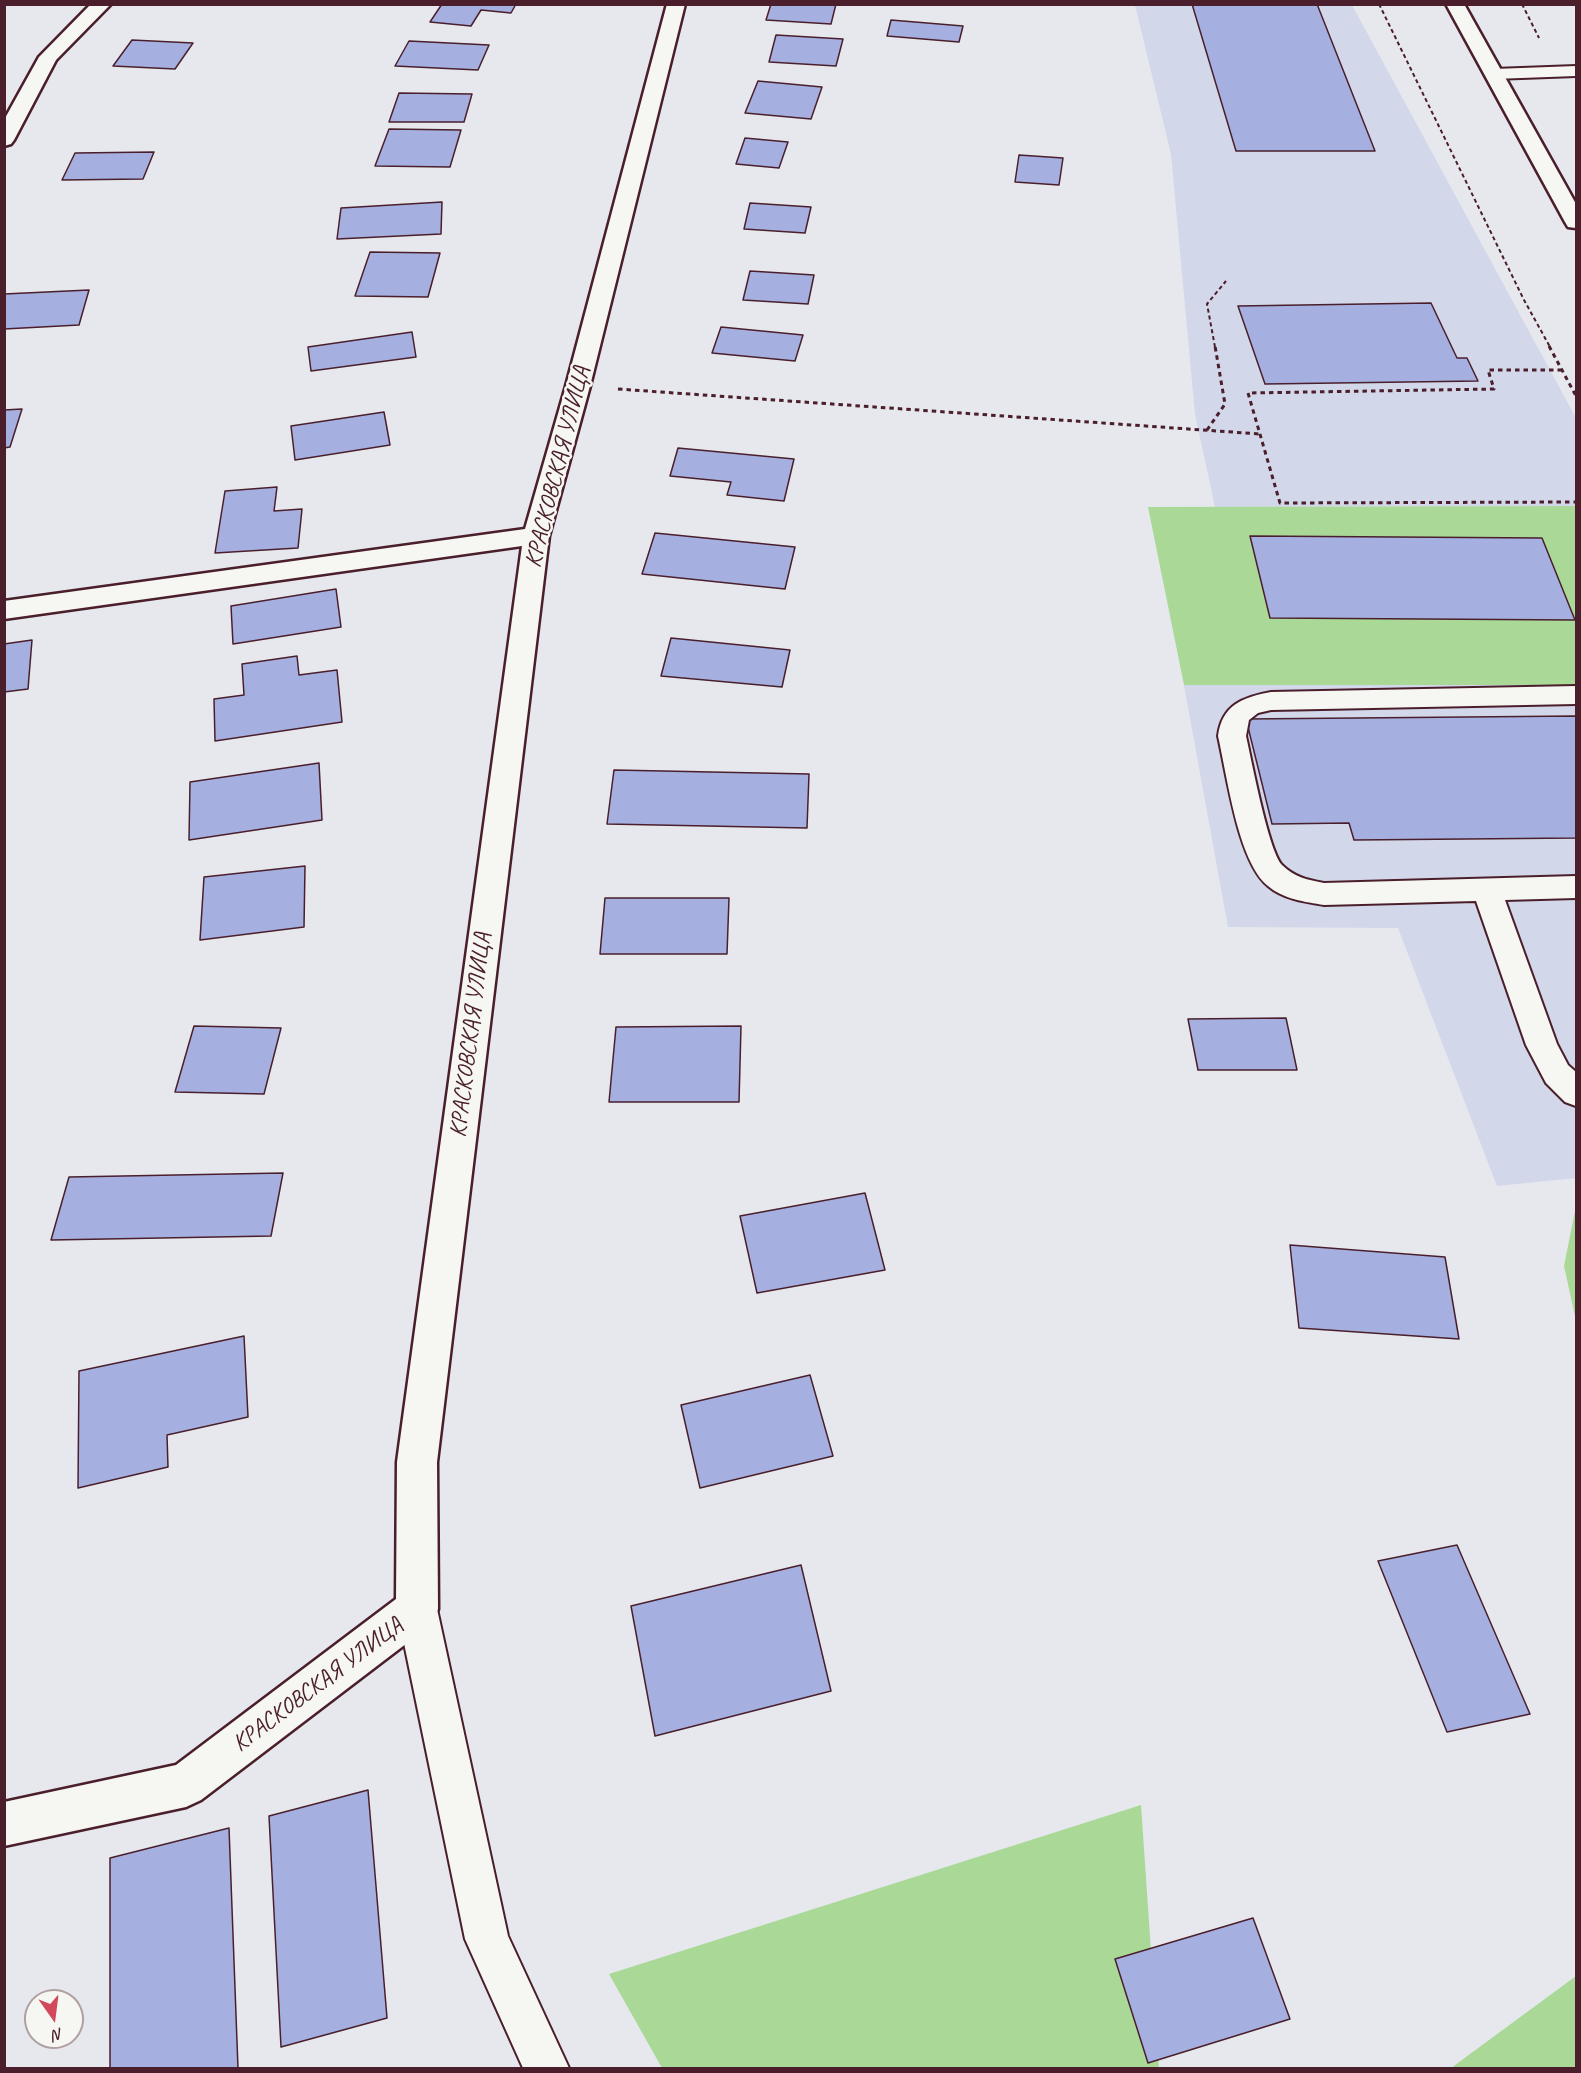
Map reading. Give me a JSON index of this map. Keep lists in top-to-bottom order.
{
  "streets": {
    "street": ["КРАСКОВСКАЯ УЛИЦА"]
  },
  "north": "bottom"
}
